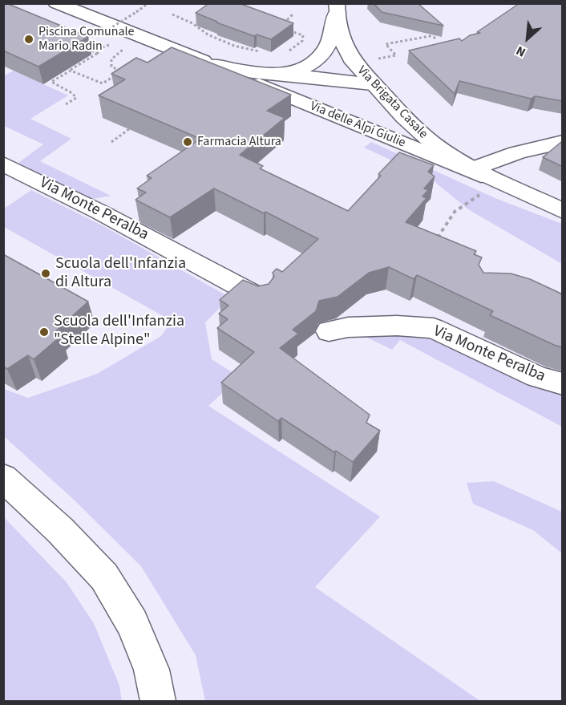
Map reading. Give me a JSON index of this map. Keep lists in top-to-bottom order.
{
  "streets": {
    "street": ["Via Brigata Casale", "Via delle Alpi Giulie", "Via Monte Peralba"]
  },
  "crossings": [
    ["Via Brigata Casale", "Via delle Alpi Giulie"]
  ],
  "places": [
    "Piscina Comunale Mario Radin",
    "Farmacia Altura",
    "Scuola dell'Infanzia di Altura",
    "Scuola dell'Infanzia \"Stelle Alpine\""
  ],
  "north": "bottom left"
}
